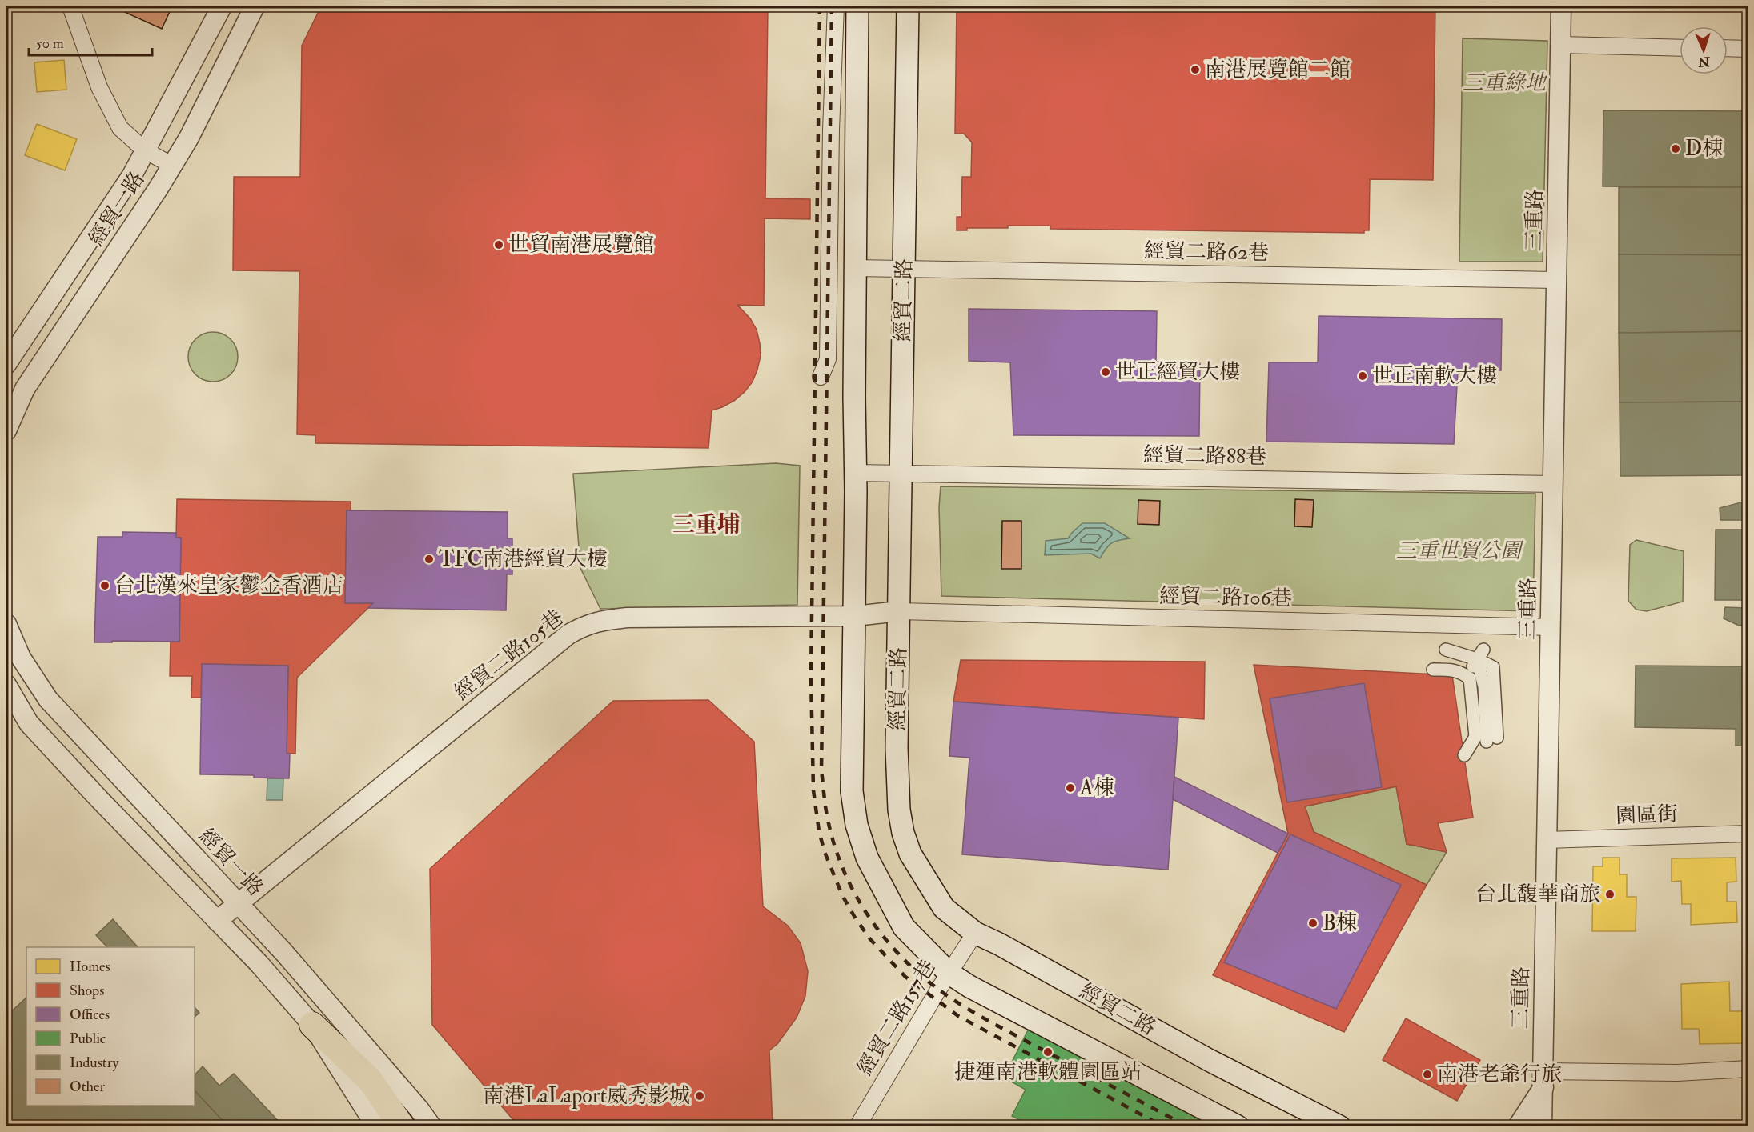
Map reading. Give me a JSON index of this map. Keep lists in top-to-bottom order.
{
  "streets": {
    "main road": ["經貿二路"],
    "street": [
      "經貿一路",
      "三重路",
      "經貿二路62巷",
      "經貿二路88巷",
      "經貿二路106巷",
      "經貿二路105巷",
      "園區街",
      "經貿二路157巷"
    ]
  },
  "crossings": [
    ["經貿一路", "經貿二路105巷"],
    ["三重路", "經貿二路62巷"],
    ["三重路", "經貿二路88巷"],
    ["三重路", "經貿二路106巷"],
    ["三重路", "園區街"],
    ["經貿二路62巷", "經貿二路"],
    ["經貿二路", "經貿二路88巷"],
    ["經貿二路", "經貿二路106巷"],
    ["經貿二路", "經貿二路105巷"],
    ["經貿二路", "經貿二路157巷"],
    ["經貿二路106巷", "經貿二路105巷"]
  ],
  "districts": ["三重埔"],
  "parks": ["三重綠地", "三重世貿公園"],
  "places": [
    "南港展覽館二館",
    "D棟",
    "世貿南港展覽館",
    "世正經貿大樓",
    "世正南軟大樓",
    "TFC南港經貿大樓",
    "台北漢來皇家鬱金香酒店",
    "A棟",
    "台北馥華商旅",
    "B棟",
    "捷運南港軟體園區站",
    "南港老爺行旅",
    "南港LaLaport威秀影城"
  ],
  "legend": [
    "Homes",
    "Shops",
    "Offices",
    "Public",
    "Industry",
    "Other"
  ],
  "scale_bar": "50 m",
  "north": "bottom"
}
